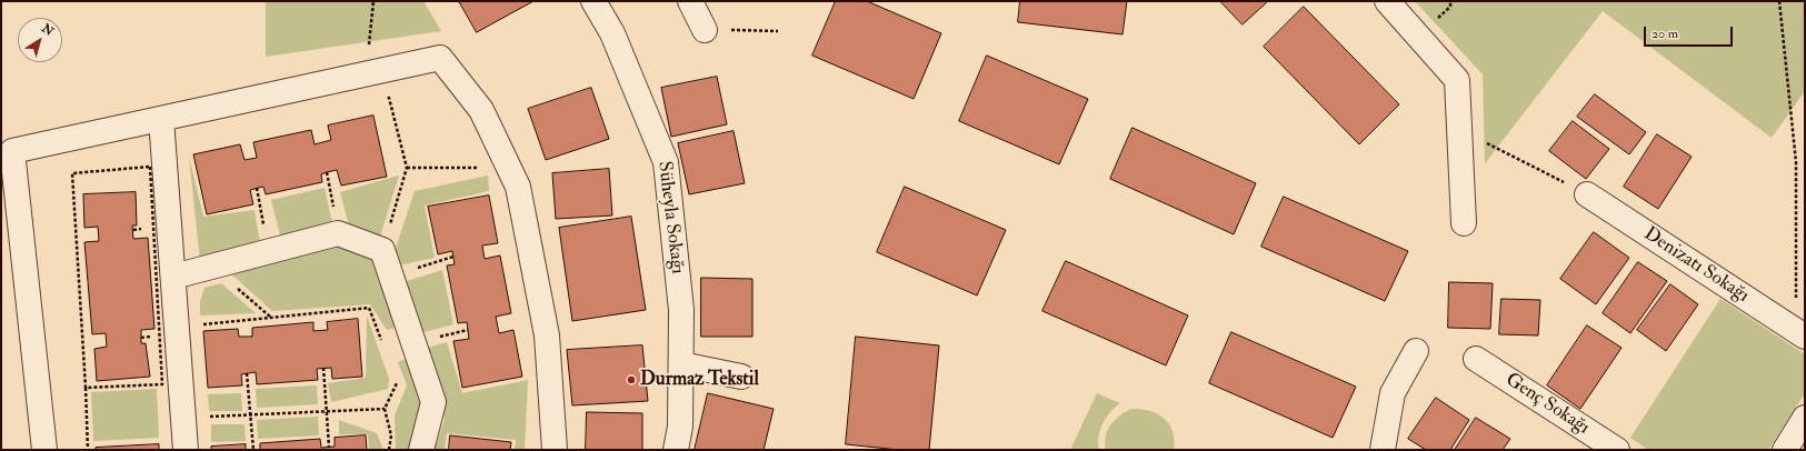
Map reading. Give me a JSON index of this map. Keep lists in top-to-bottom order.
{
  "streets": {
    "street": ["Süheyla Sokağı", "Denizatı Sokağı", "Genç Sokağı"]
  },
  "places": ["Durmaz Tekstil"],
  "scale_bar": "20 m",
  "north": "top right"
}
